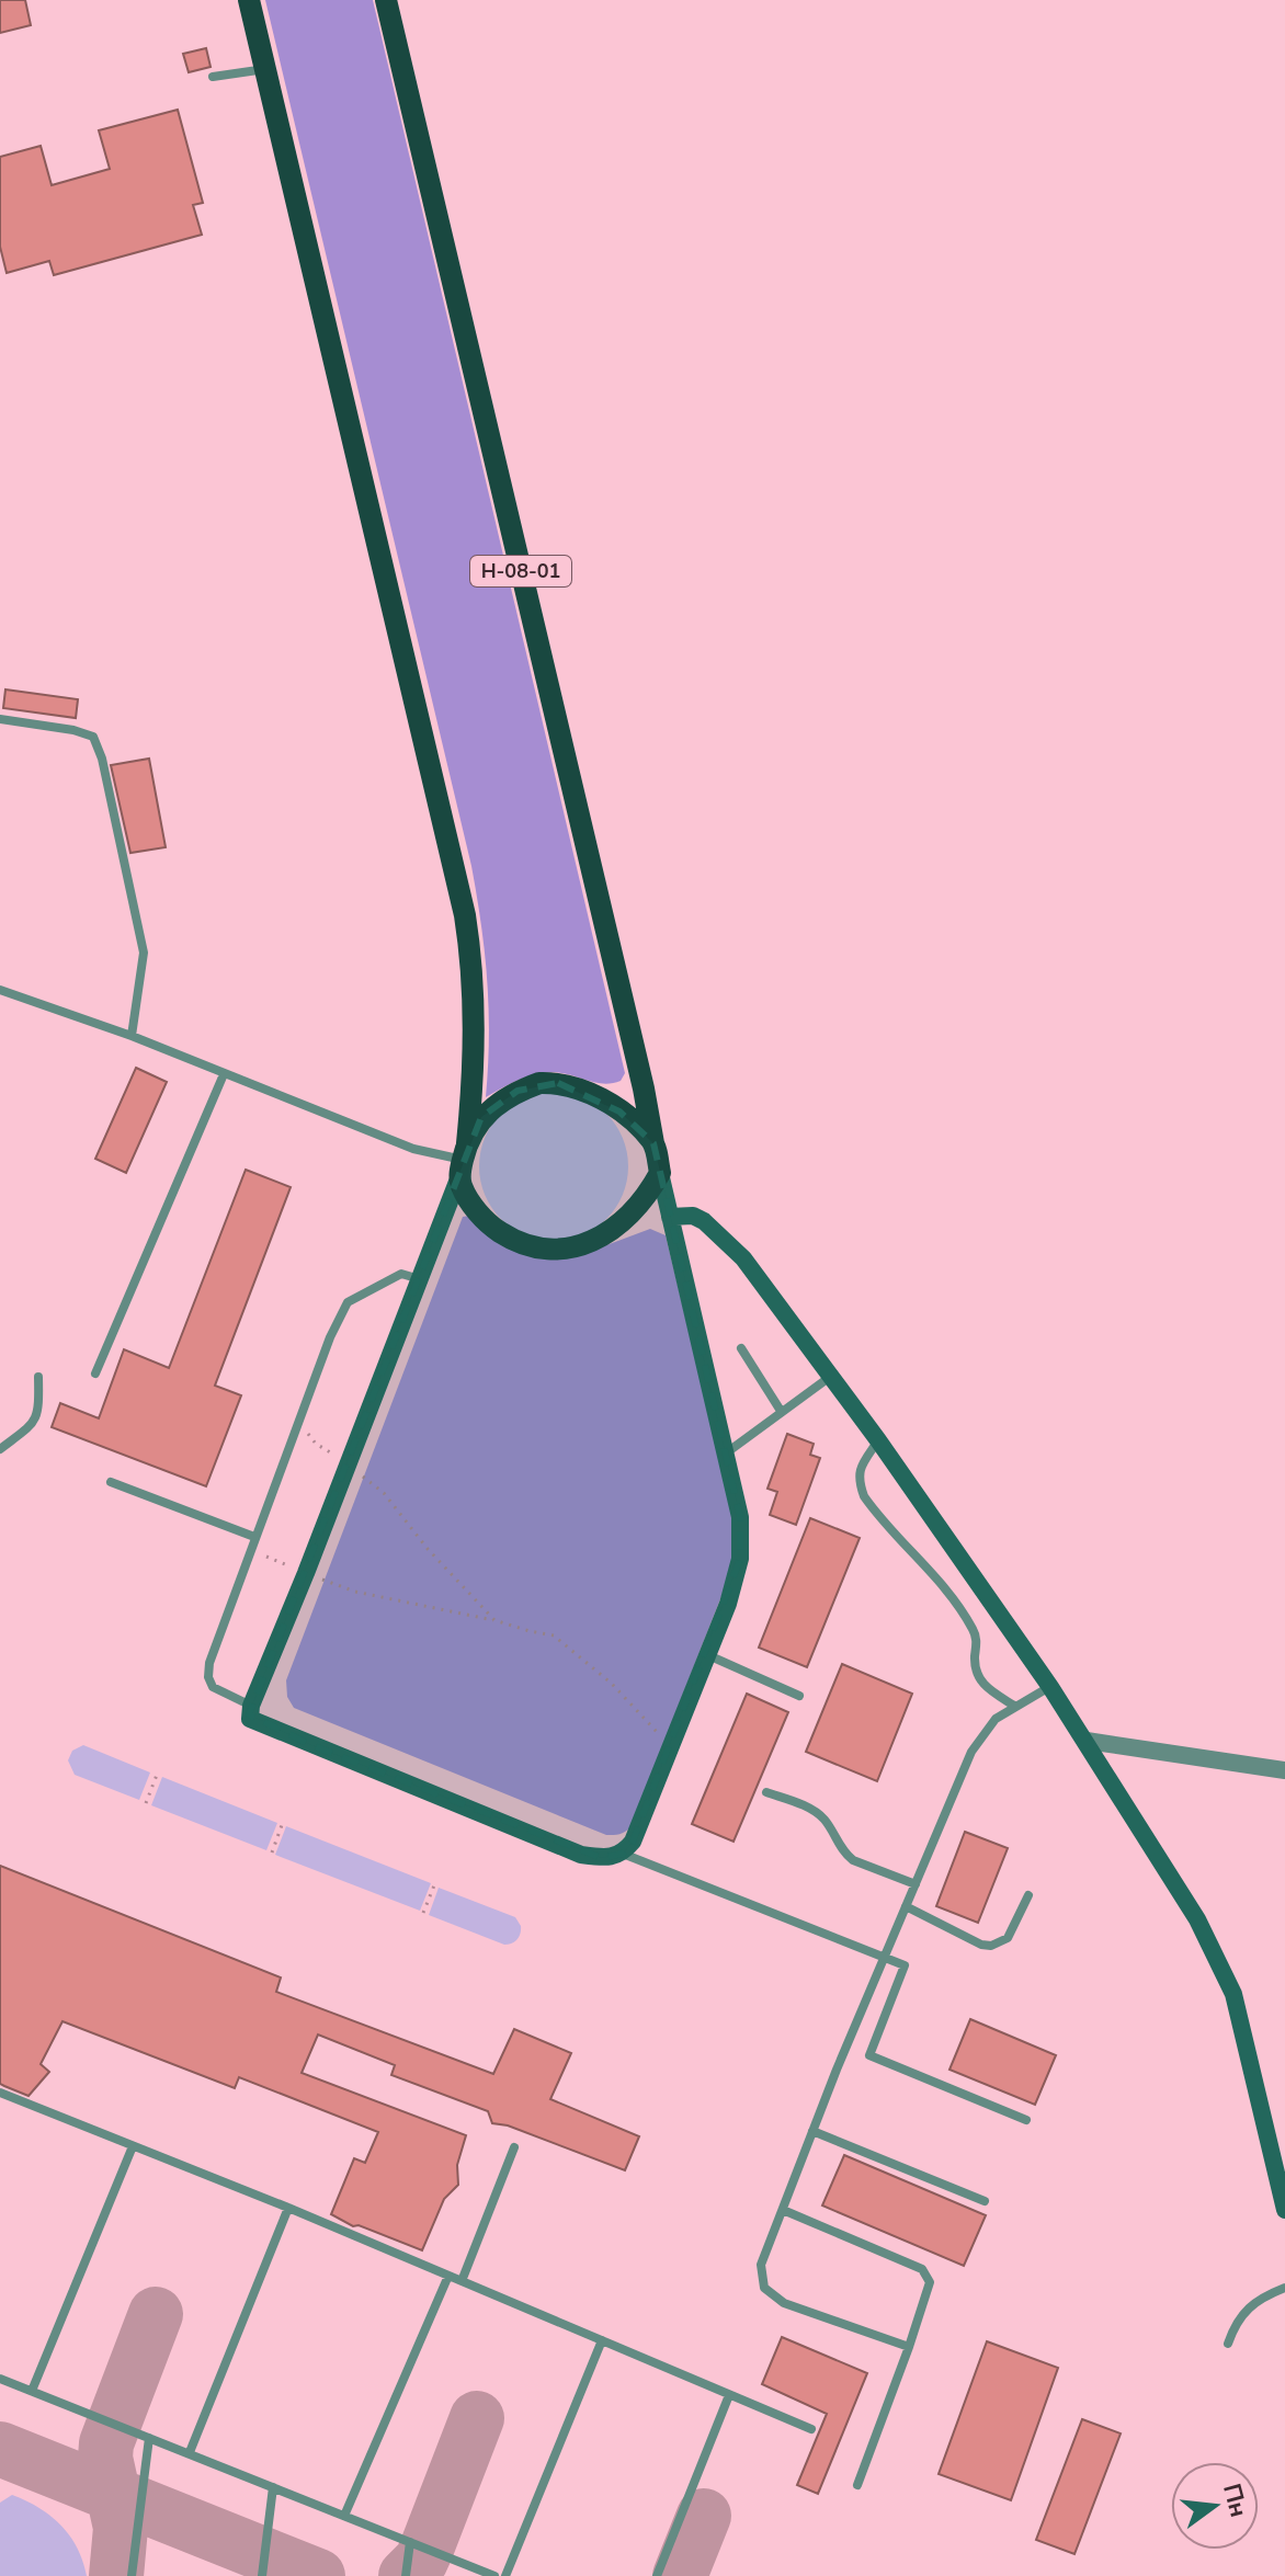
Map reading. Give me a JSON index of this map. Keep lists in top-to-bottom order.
{
  "streets": {
    "main road": ["Н-08-01"]
  },
  "north": "right"
}
